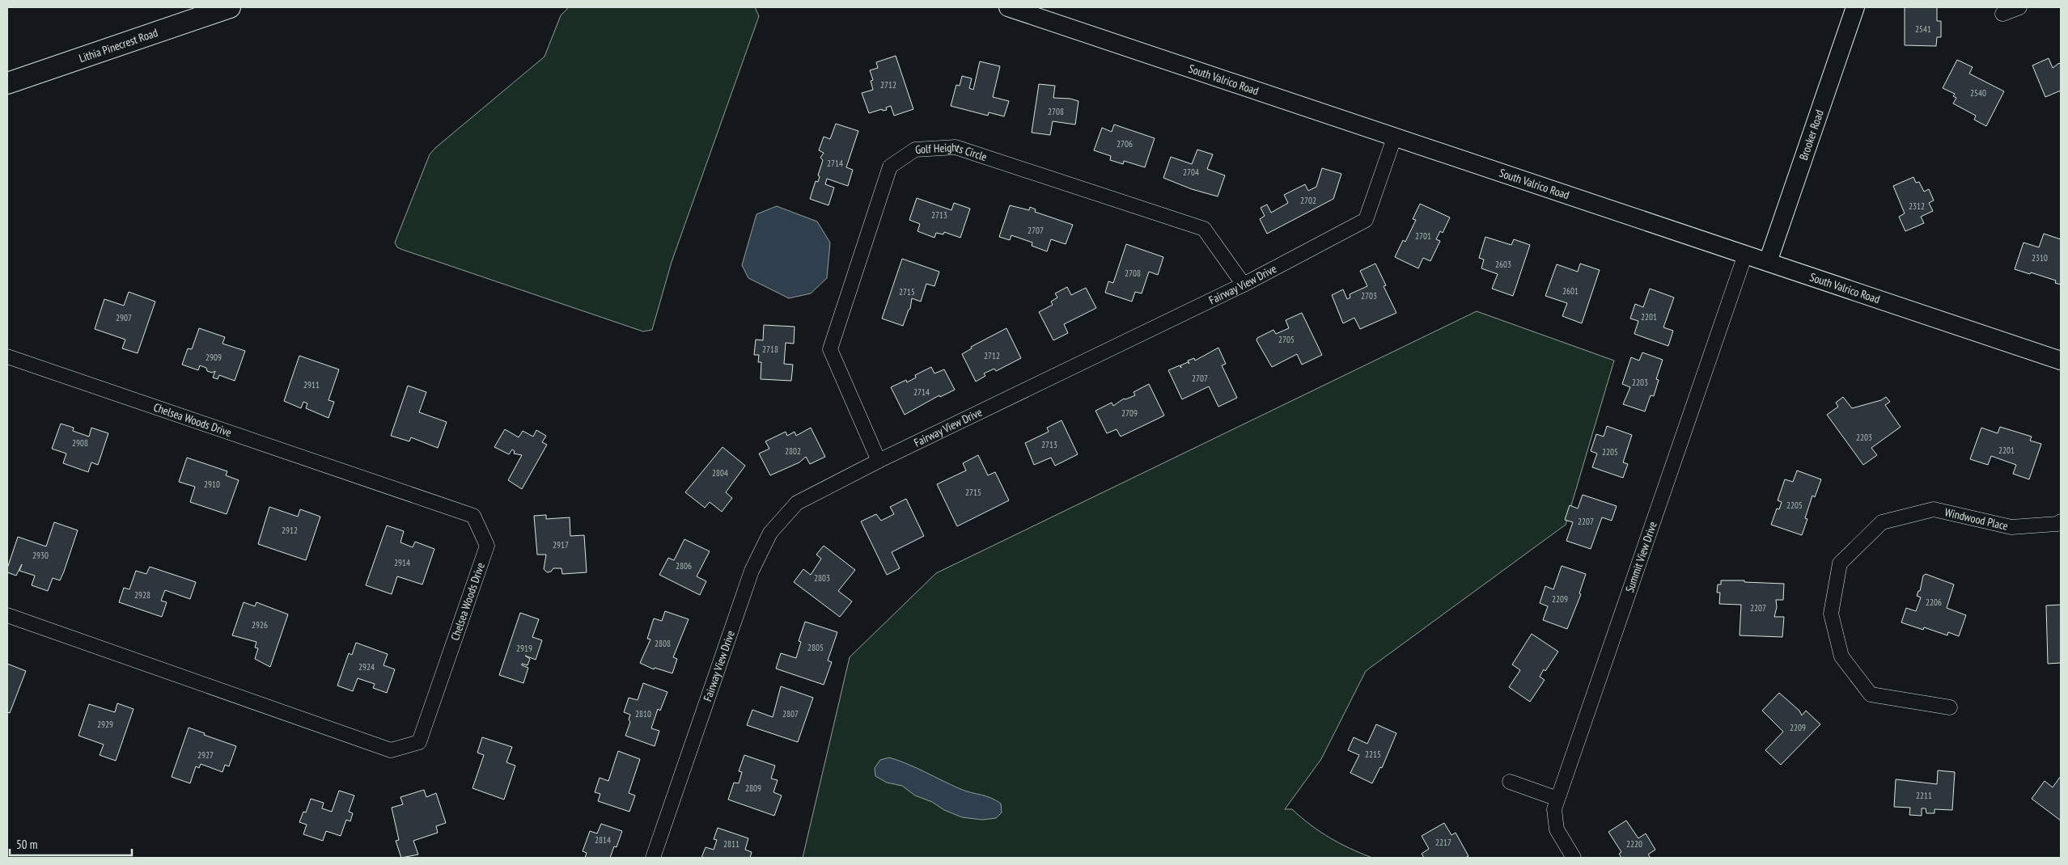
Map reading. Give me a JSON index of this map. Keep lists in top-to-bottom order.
{
  "streets": {
    "main road": ["Lithia Pinecrest Road"],
    "street": [
      "South Valrico Road",
      "Brooker Road",
      "Golf Heights Circle",
      "Fairway View Drive",
      "Chelsea Woods Drive",
      "Windwood Place",
      "Summit View Drive"
    ]
  },
  "crossings": [
    ["South Valrico Road", "Brooker Road"],
    ["South Valrico Road", "Fairway View Drive"],
    ["South Valrico Road", "Summit View Drive"],
    ["Golf Heights Circle", "Fairway View Drive"]
  ],
  "house_numbers": [
    "2541",
    "2712",
    "2540",
    "2708",
    "2706",
    "2714",
    "2704",
    "2702",
    "2312",
    "2713",
    "2707",
    "2701",
    "2310",
    "2603",
    "2708",
    "2601",
    "2715",
    "2703",
    "2201",
    "2907",
    "2705",
    "2718",
    "2712",
    "2909",
    "2707",
    "2203",
    "2911",
    "2714",
    "2709",
    "2203",
    "2908",
    "2713",
    "2201",
    "2802",
    "2205",
    "2804",
    "2910",
    "2715",
    "2205",
    "2207",
    "2912",
    "2917",
    "2930",
    "2914",
    "2806",
    "2803",
    "2928",
    "2209",
    "2206",
    "2207",
    "2926",
    "2808",
    "2805",
    "2919",
    "2924",
    "2810",
    "2807",
    "2929",
    "2209",
    "2215",
    "2927",
    "2809",
    "2211",
    "2814",
    "2217",
    "2811",
    "2220"
  ],
  "scale_bar": "50 m"
}
